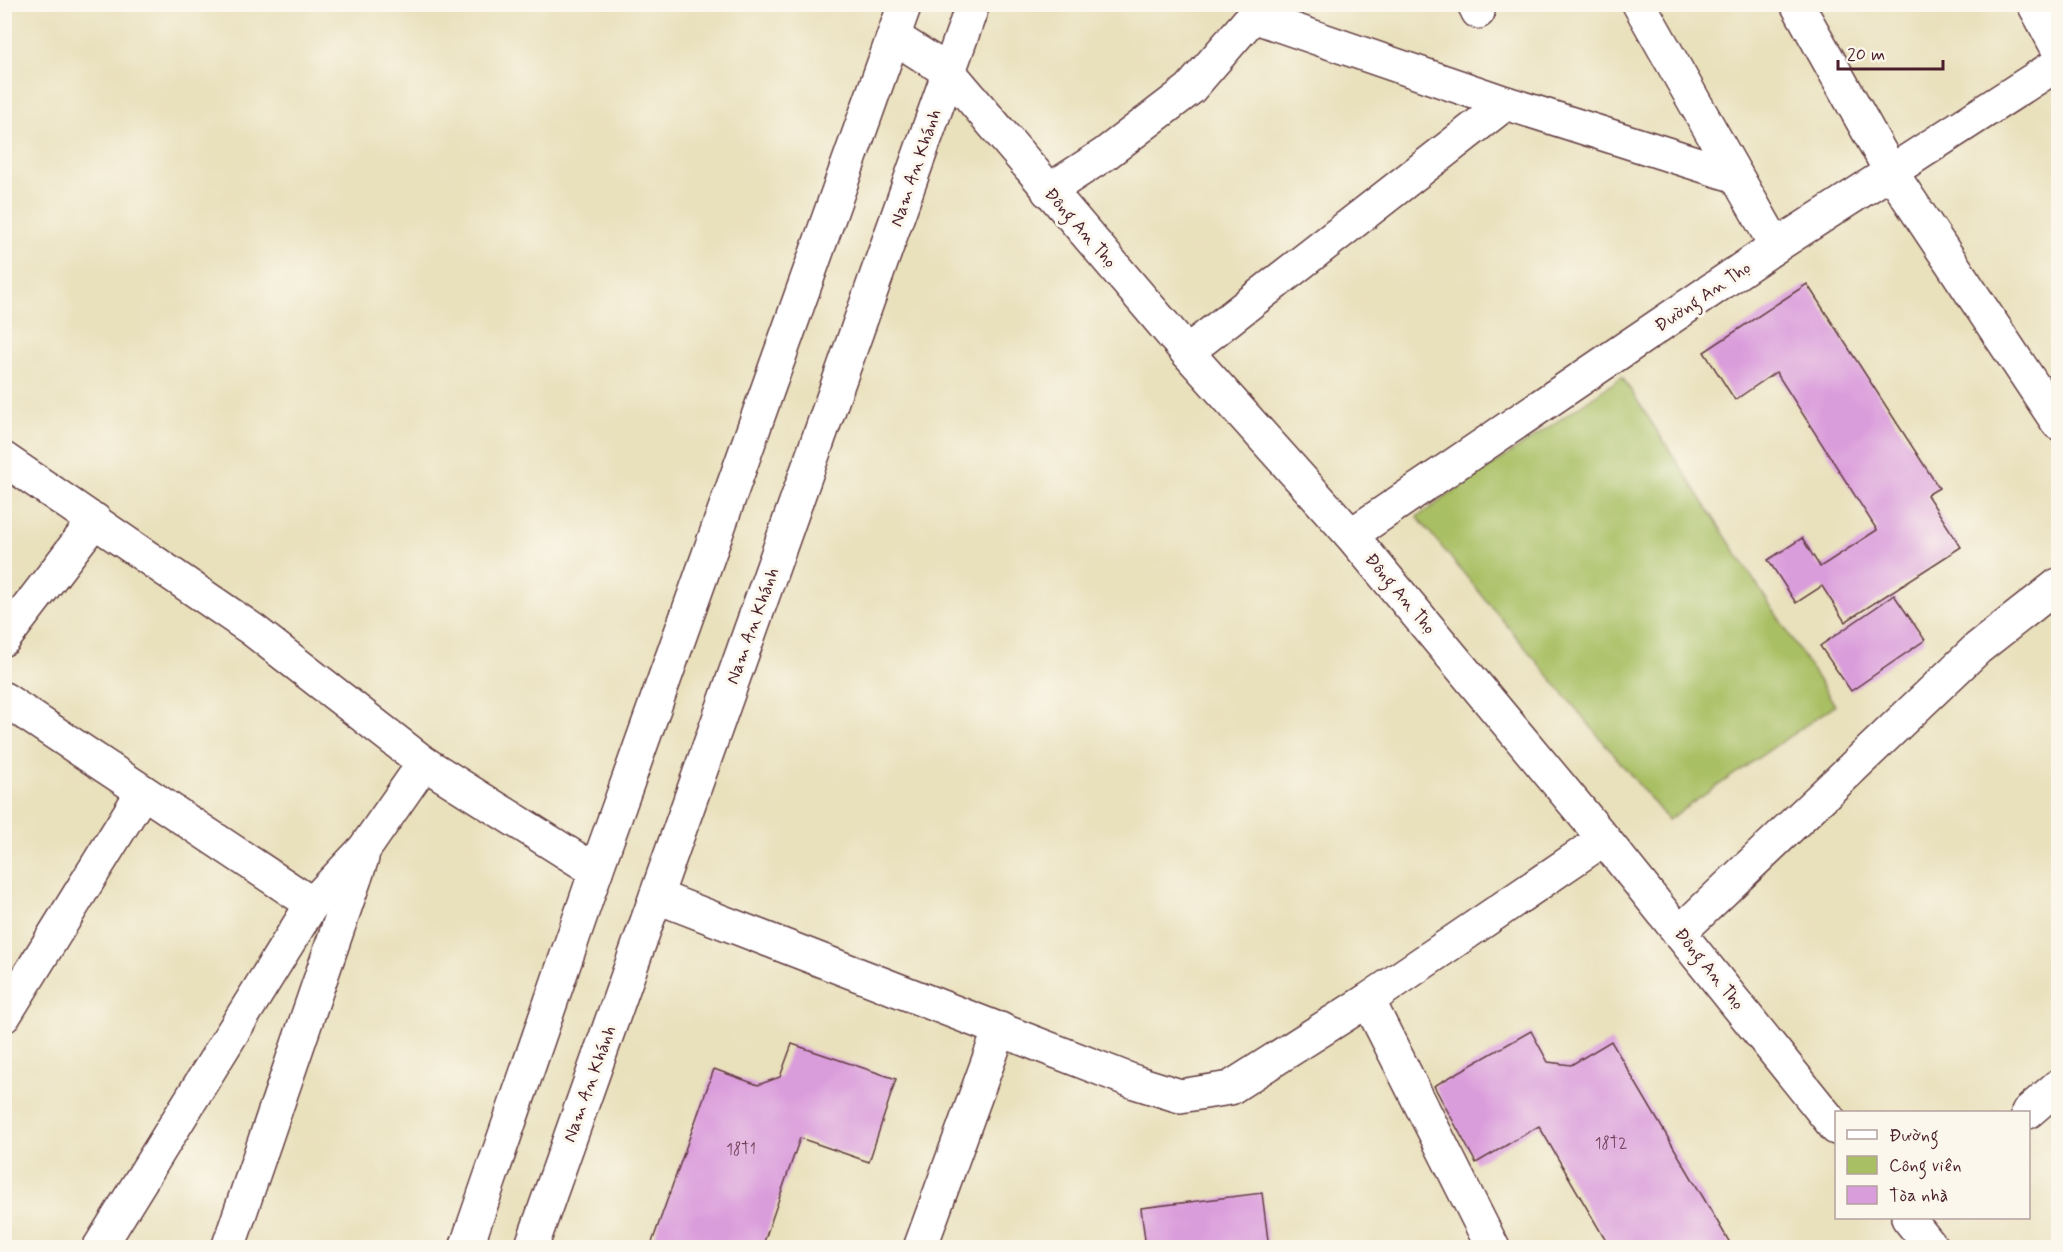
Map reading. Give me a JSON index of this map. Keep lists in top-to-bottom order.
{
  "streets": {
    "street": ["Nam An Khánh", "Đông An Thọ", "Đường An Thọ"]
  },
  "crossings": [
    ["Nam An Khánh", "Đông An Thọ"],
    ["Đông An Thọ", "Đường An Thọ"]
  ],
  "house_numbers": ["18T2", "18T1"],
  "legend": ["Đường", "Công viên", "Tòa nhà"],
  "scale_bar": "20 m"
}
